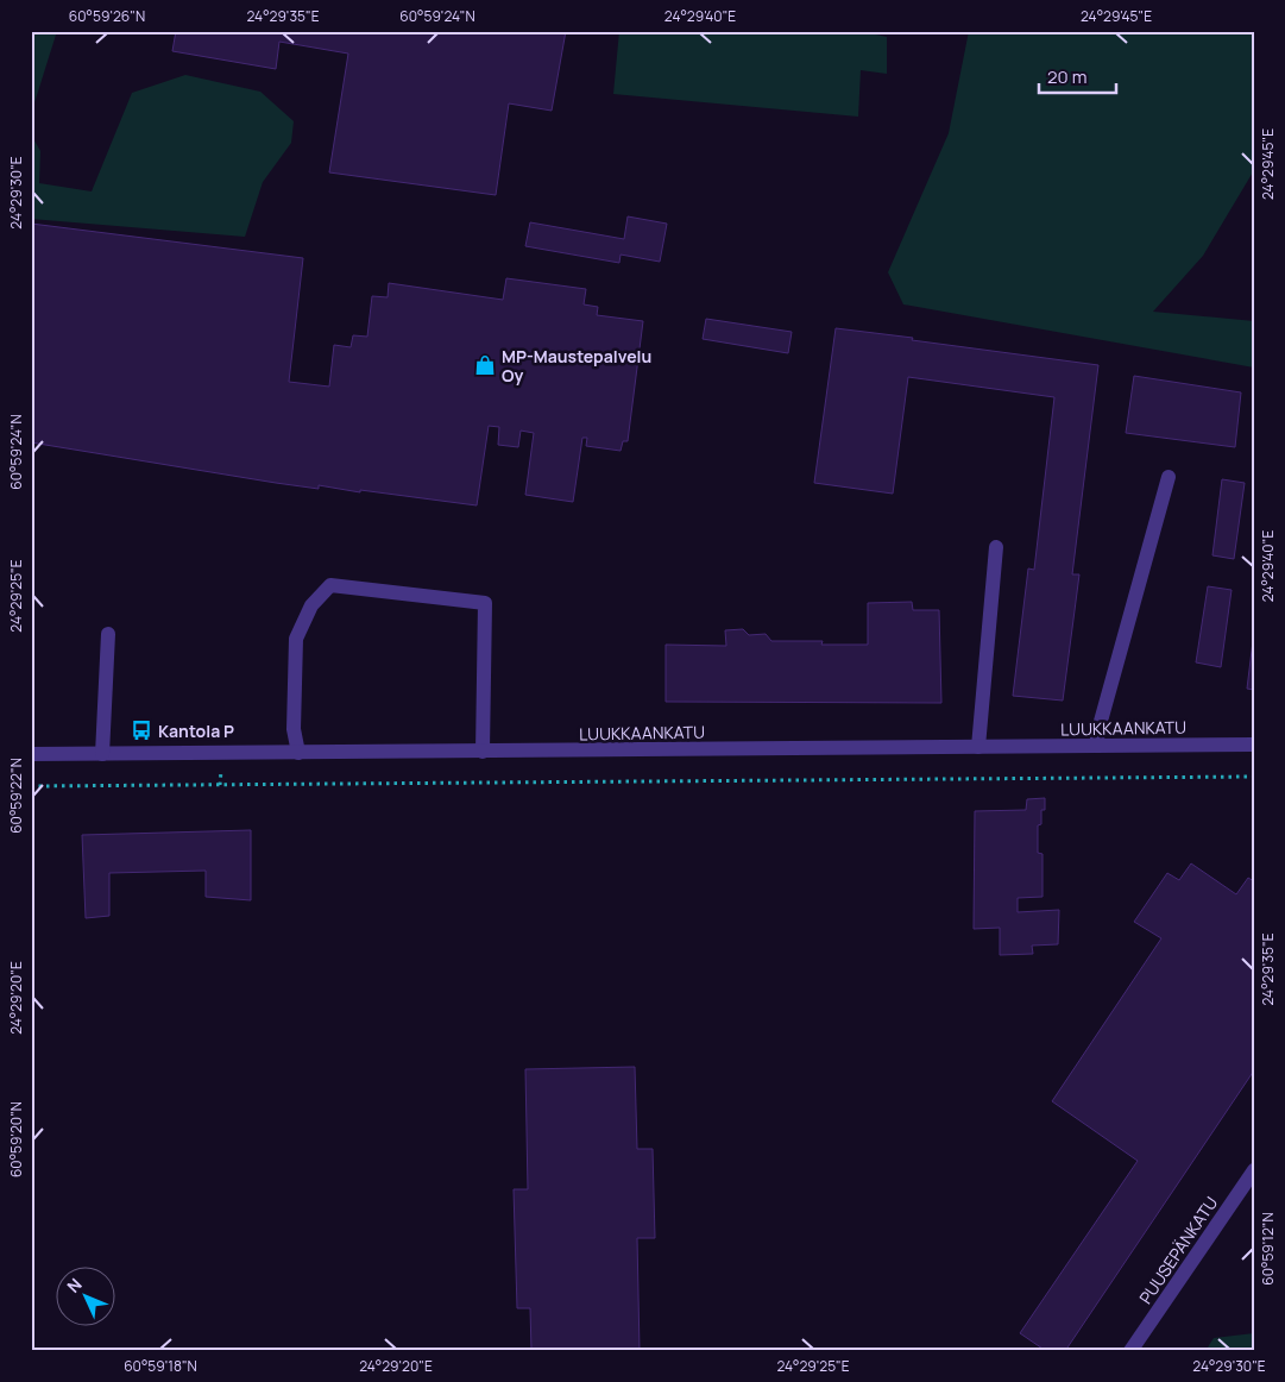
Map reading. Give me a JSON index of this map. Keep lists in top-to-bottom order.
{
  "streets": {
    "street": ["LUUKKAANKATU", "PUUSEPÄNKATU"]
  },
  "places": {
    "shop": ["MP-Maustepalvelu Oy"],
    "bus stop": ["Kantola P"]
  },
  "scale_bar": "20 m",
  "north": "top left",
  "coordinates": [
    "60°59'26\"N",
    "24°29'35\"E",
    "60°59'24\"N",
    "24°29'40\"E",
    "24°29'45\"E",
    "24°29'30\"E",
    "24°29'25\"E",
    "60°59'22\"N",
    "24°29'20\"E",
    "60°59'20\"N",
    "60°59'12\"N",
    "60°59'18\"N"
  ]
}
